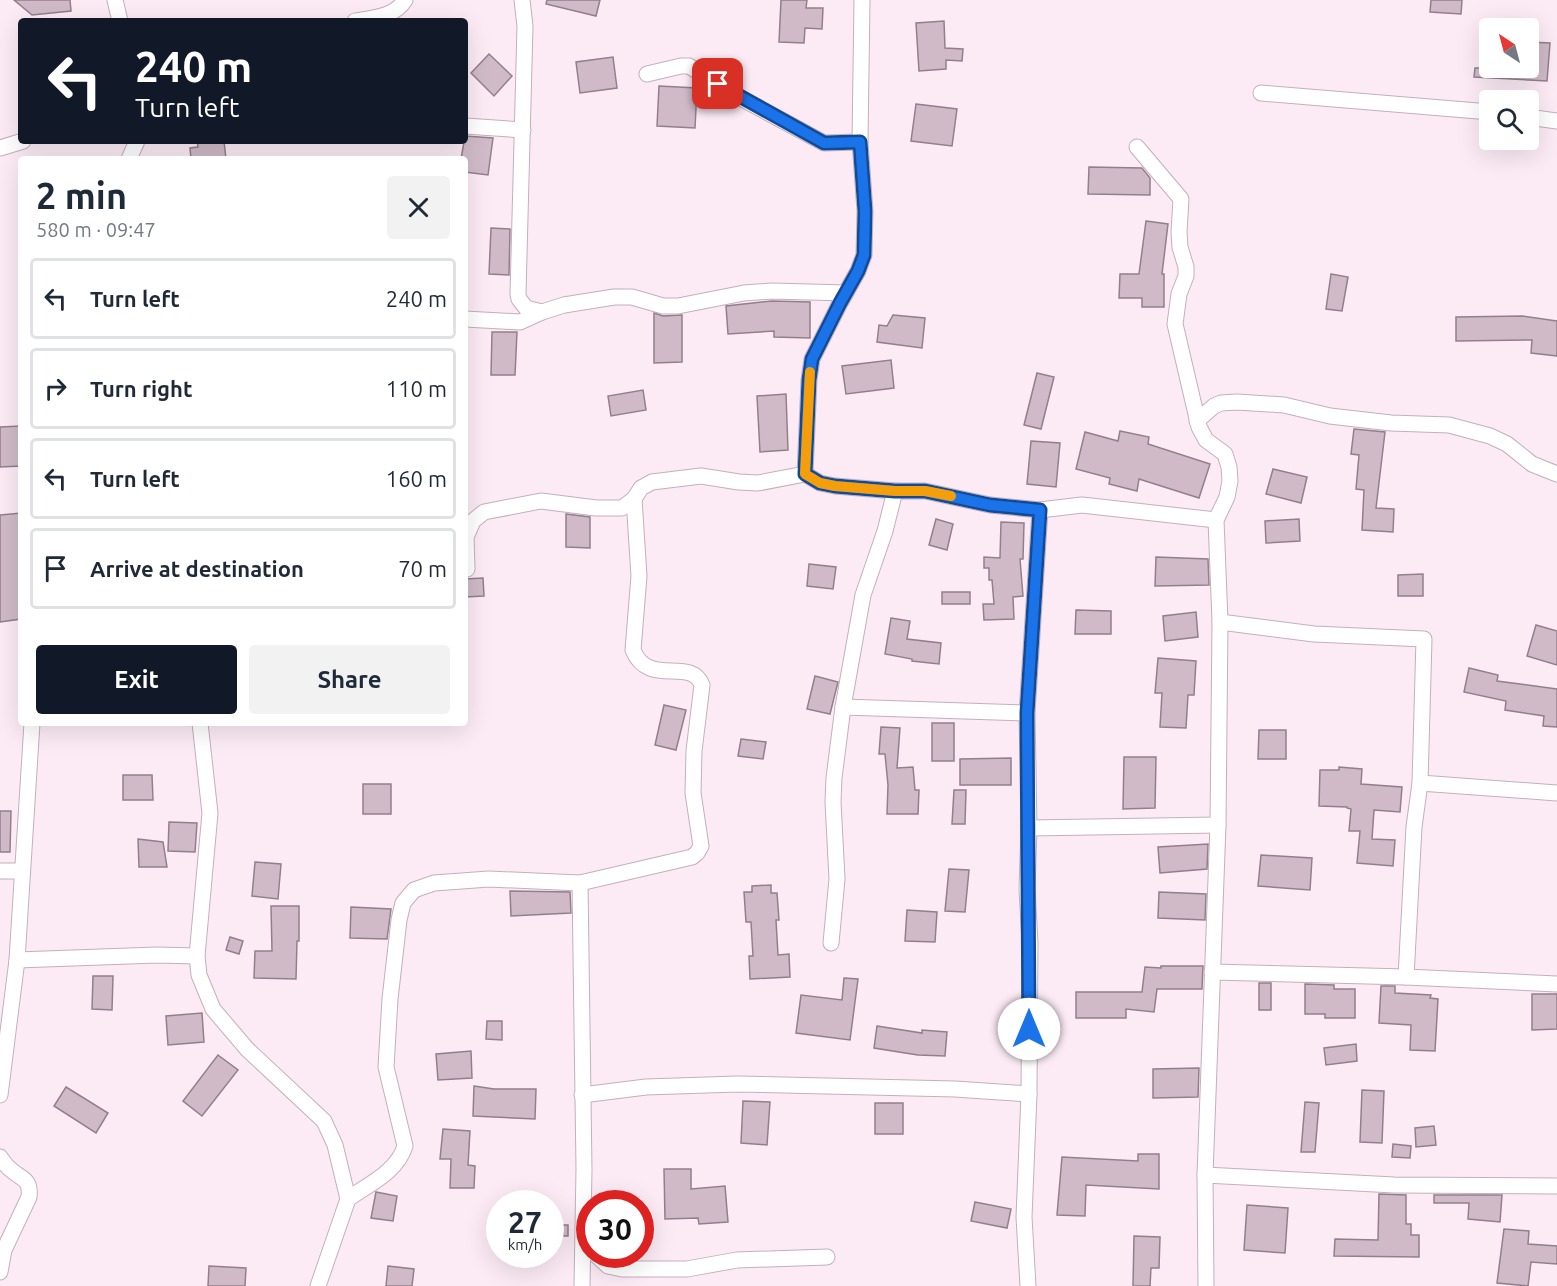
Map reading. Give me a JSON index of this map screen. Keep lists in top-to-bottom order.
{
  "north": "top left",
  "page": {
    "turn": ["240 m", "Turn left"],
    "heading": ["2 min", "580 m · 09:47"],
    "list": [
      {
        "name": "Turn left",
        "value": "240 m"
      },
      {
        "name": "Turn right",
        "value": "110 m"
      },
      {
        "name": "Turn left",
        "value": "160 m"
      },
      {
        "name": "Arrive at destination",
        "value": "70 m"
      }
    ],
    "buttons": ["Exit", "Share"],
    "speed": "27 km/h",
    "limit": "30"
  }
}
